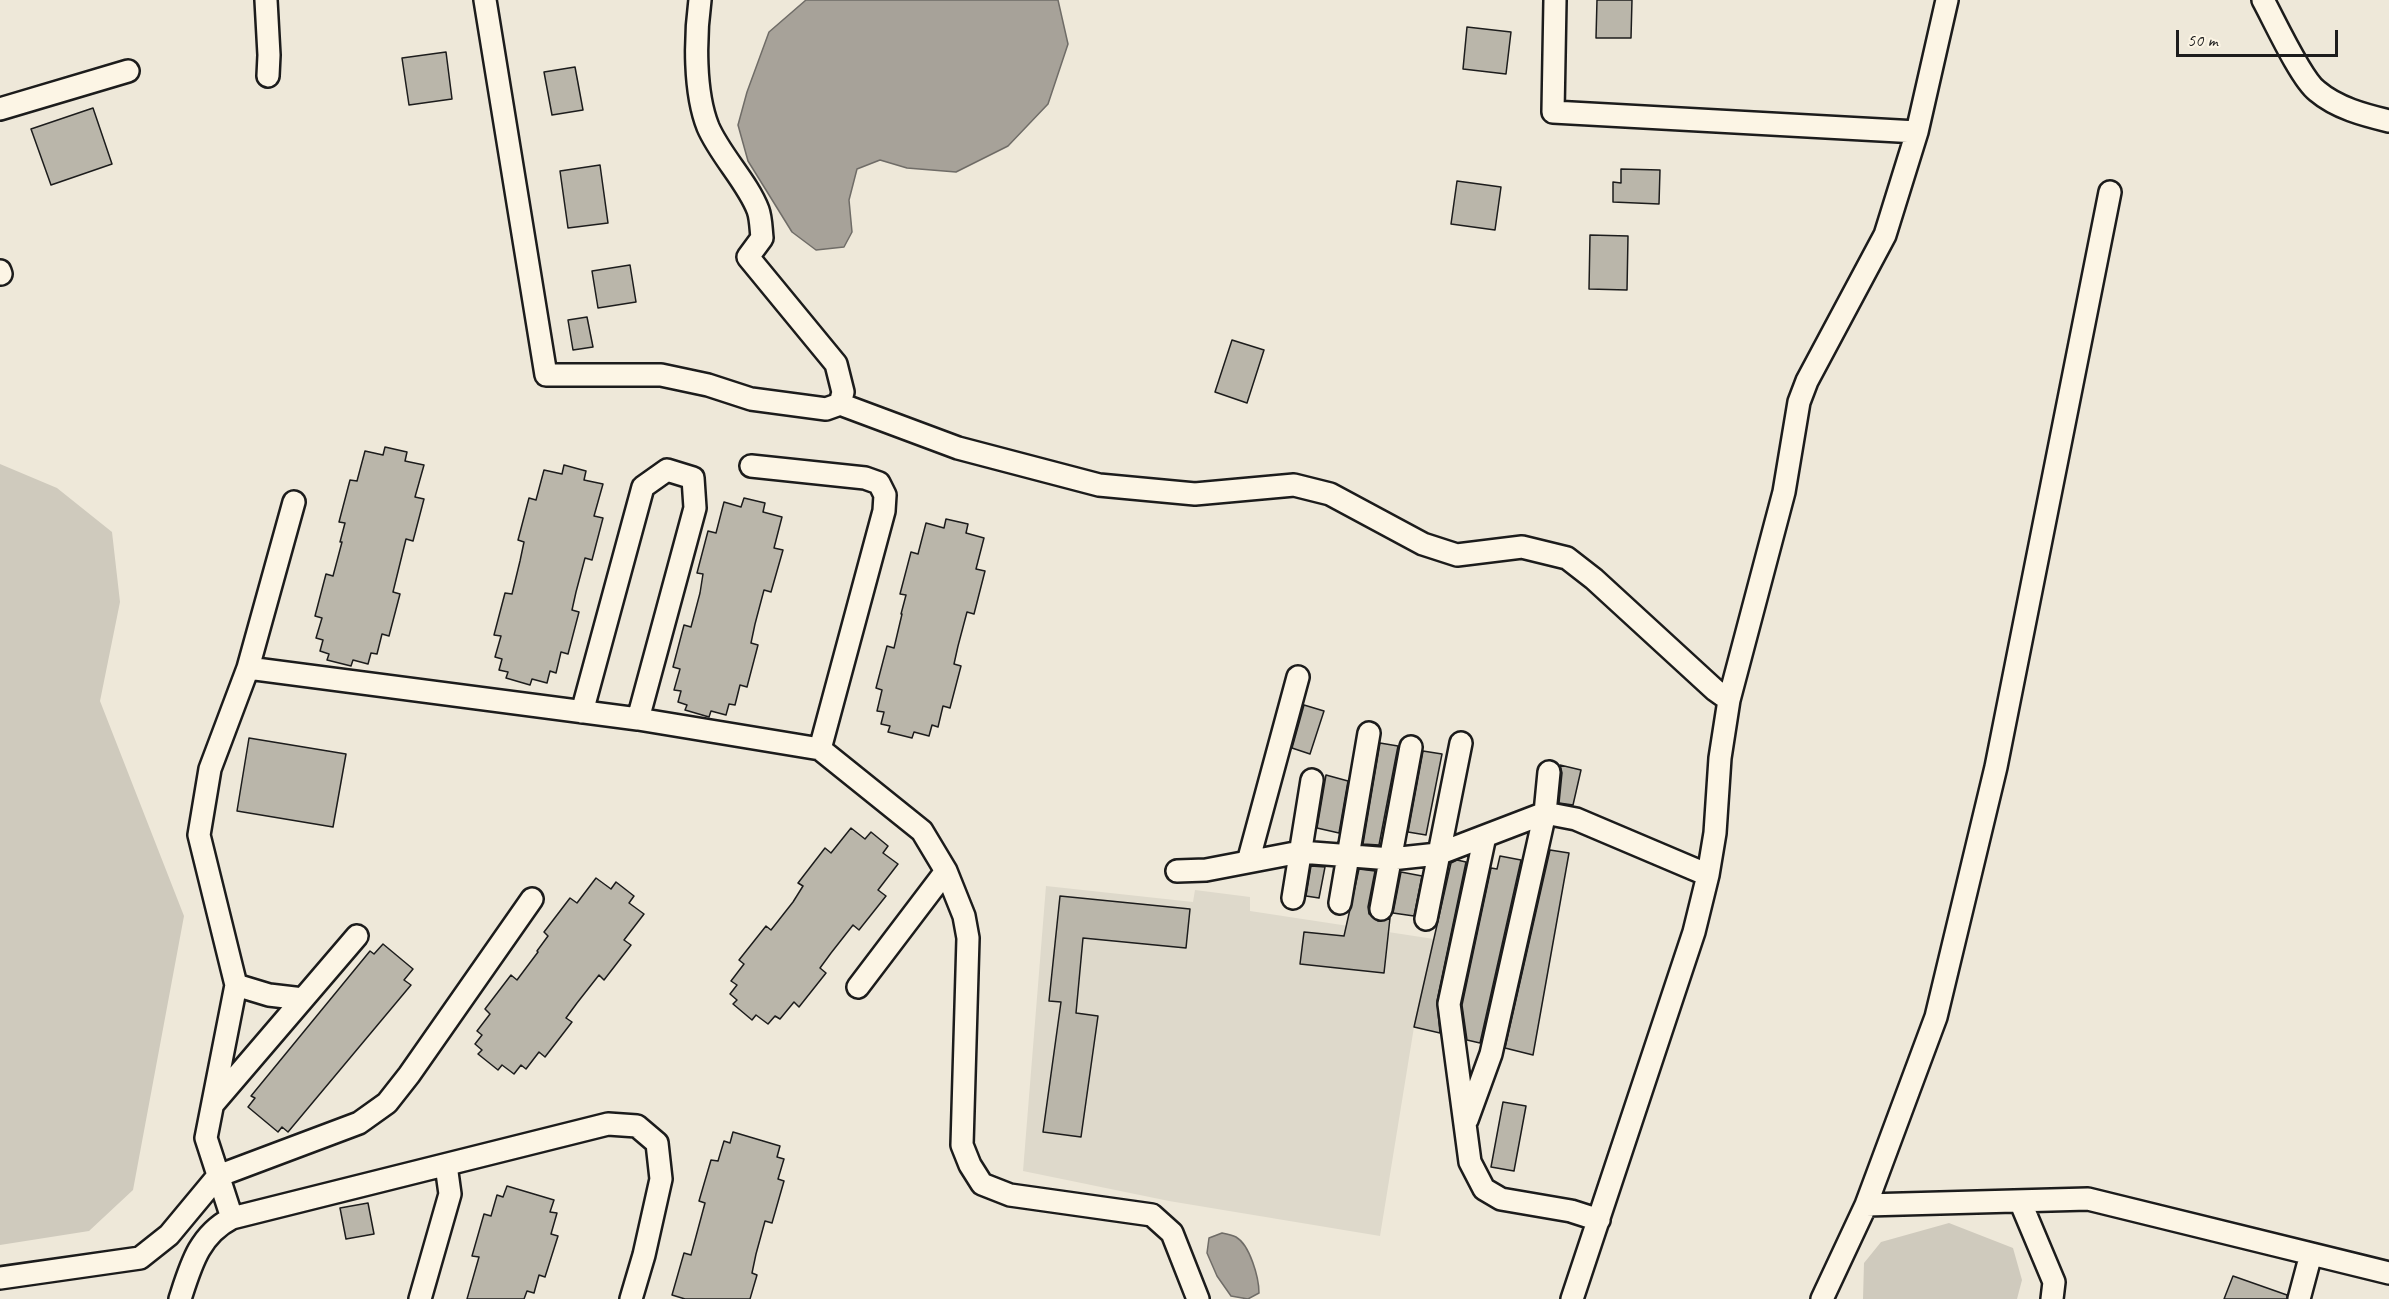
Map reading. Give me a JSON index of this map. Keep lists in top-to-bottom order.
{
  "scale_bar": "50 m"
}
